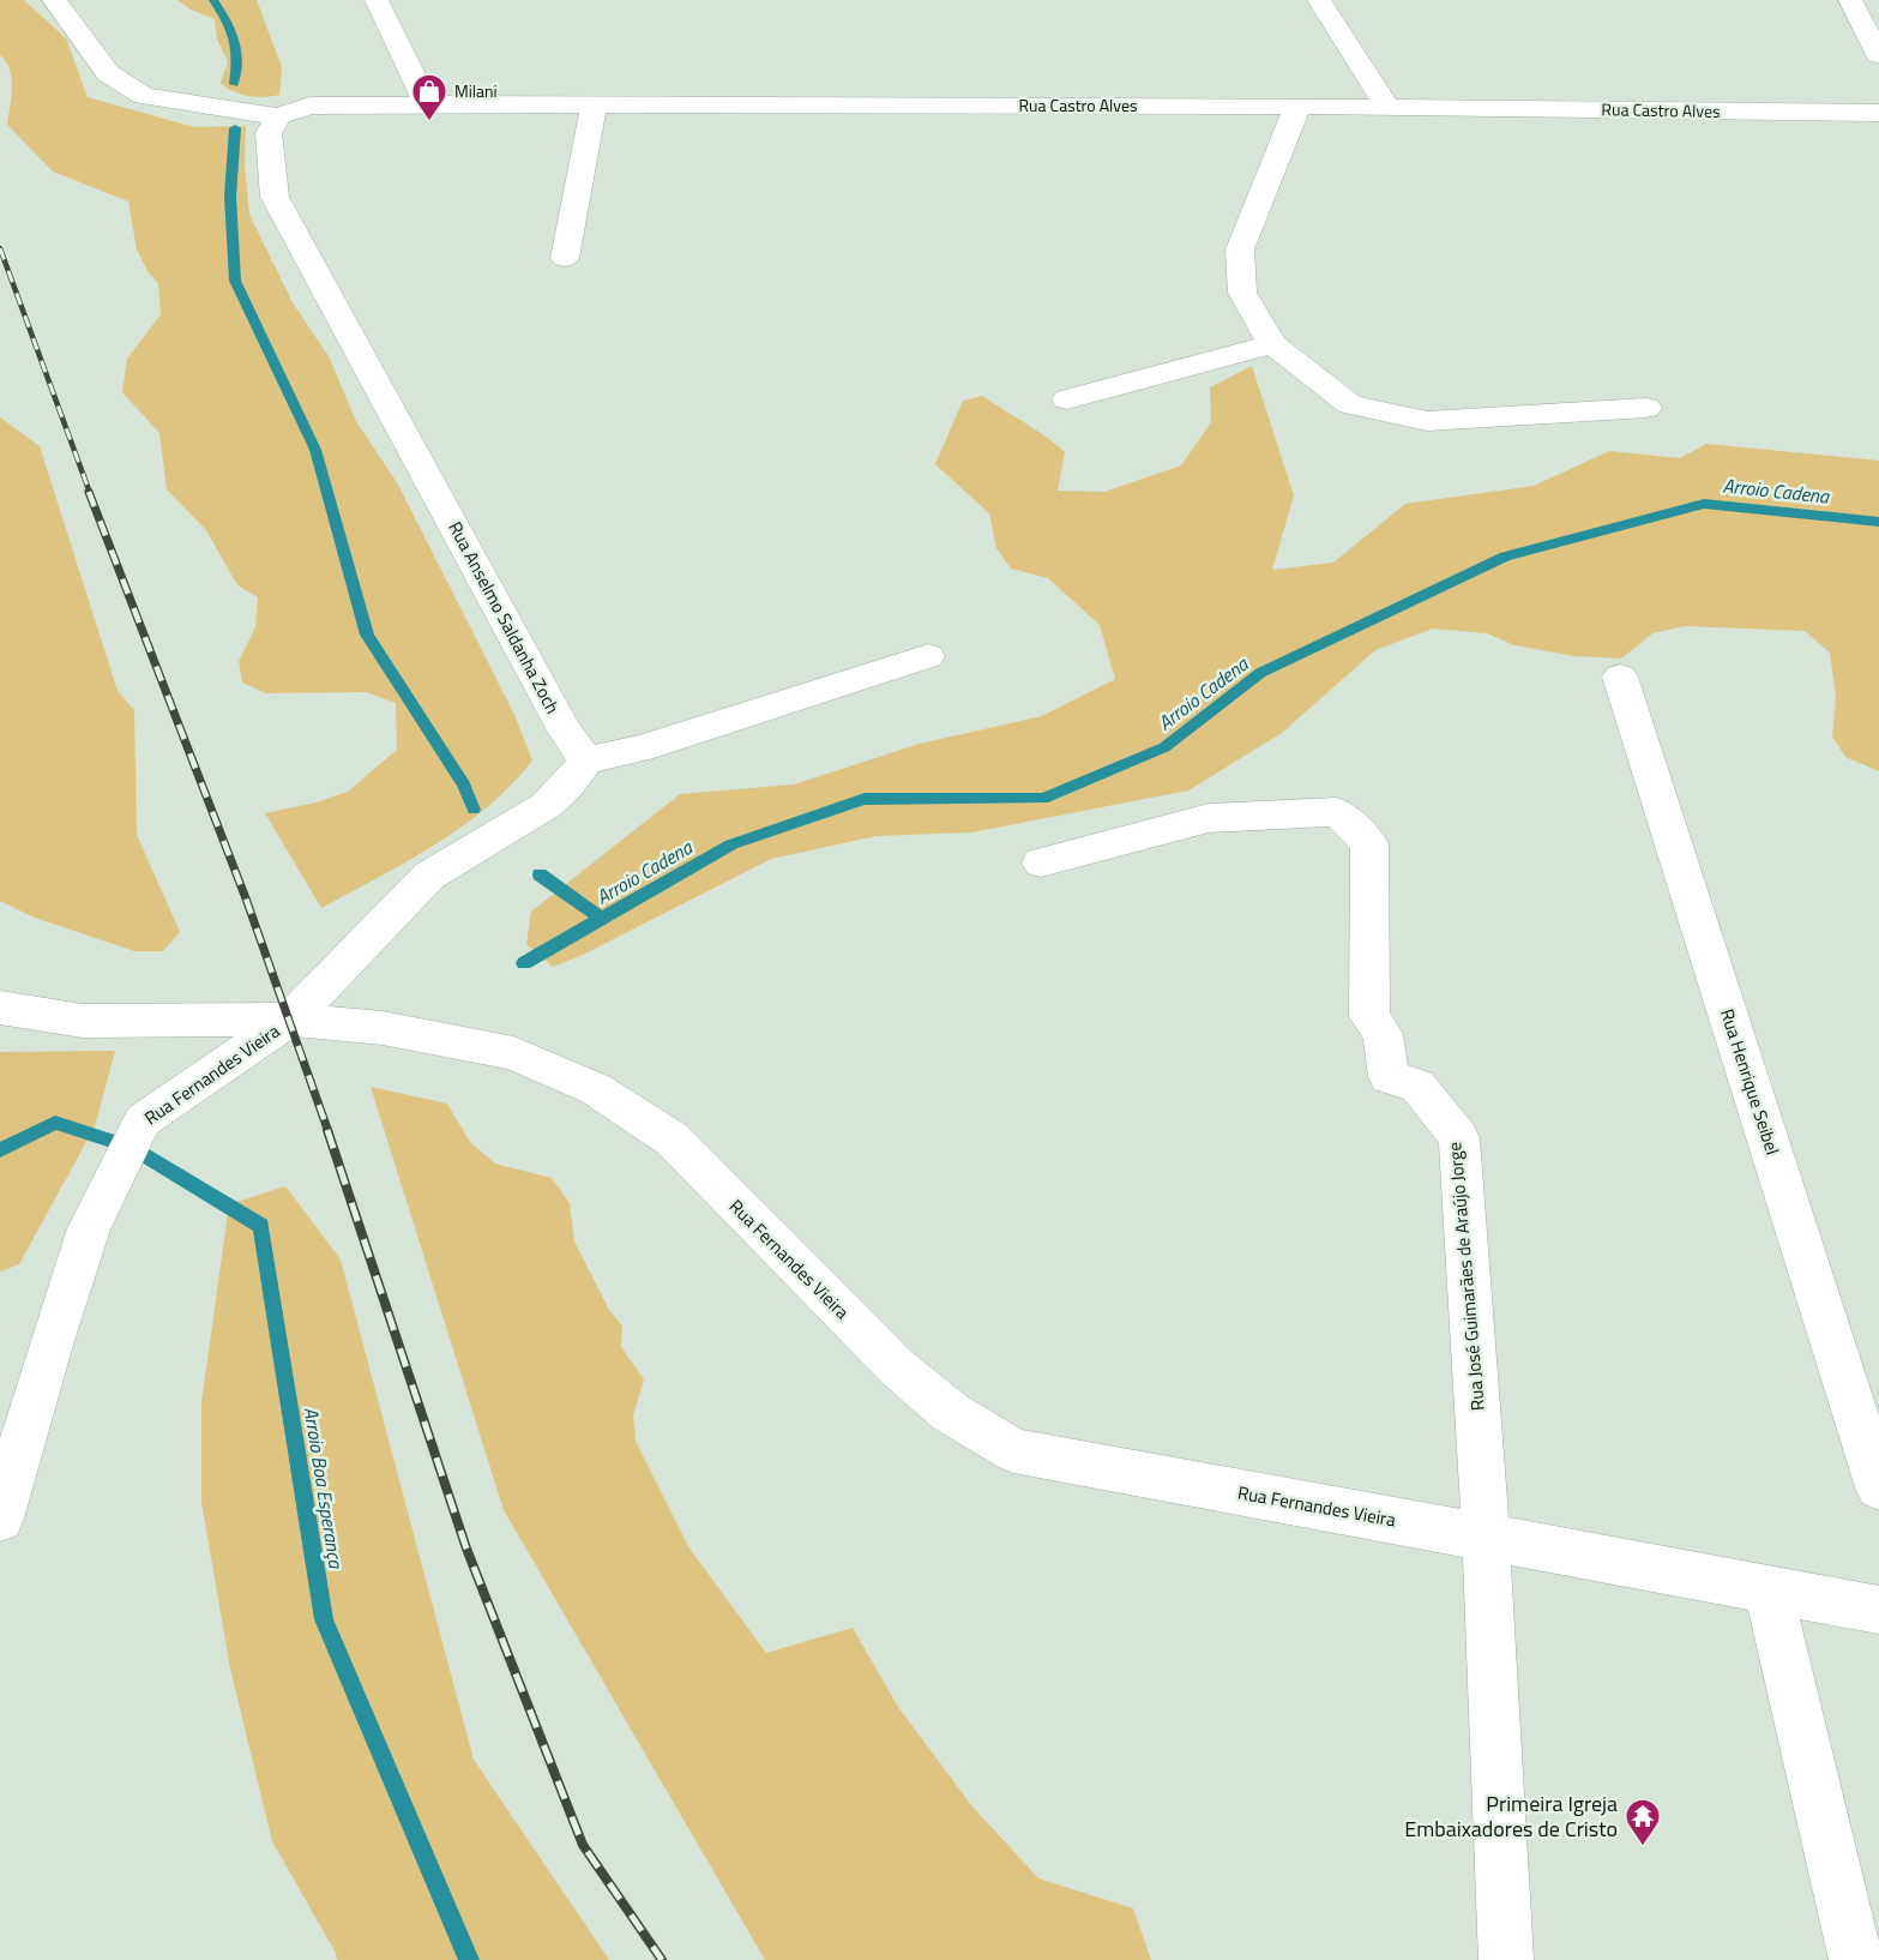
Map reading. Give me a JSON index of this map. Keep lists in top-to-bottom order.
{
  "streets": {
    "street": [
      "Rua Castro Alves",
      "Rua Anselmo Saldanha Zoch",
      "Rua Fernandes Vieira",
      "Rua Henrique Seibel",
      "Rua José Guimarães de Araújo Jorge"
    ]
  },
  "crossings": [
    ["Rua Castro Alves", "Rua Anselmo Saldanha Zoch"],
    ["Rua Fernandes Vieira", "Rua José Guimarães de Araújo Jorge"]
  ],
  "water": ["Arroio Cadena", "Arroio Boa Esperança"],
  "places": {
    "shop": ["Milani"],
    "temple": ["Primeira Igreja Embaixadores de Cristo"]
  }
}
